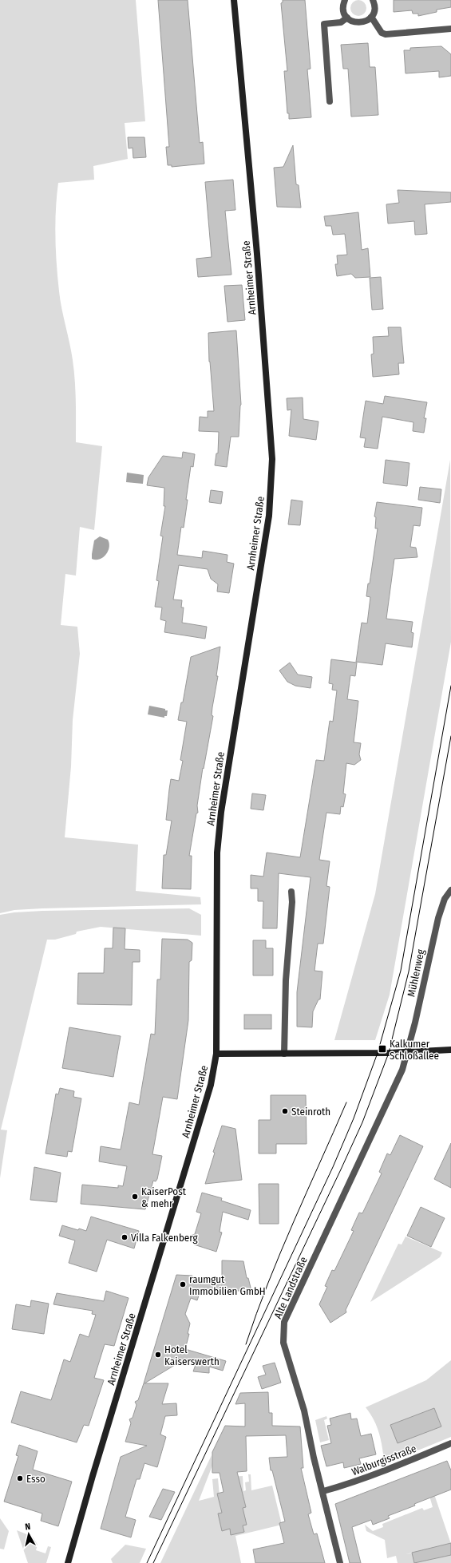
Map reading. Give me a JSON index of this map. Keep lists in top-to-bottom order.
{
  "streets": {
    "main road": ["Arnheimer Straße"],
    "street": ["Mühlenweg", "Alte Landstraße", "Walburgisstraße"]
  },
  "crossings": [
    ["Mühlenweg", "Alte Landstraße"],
    ["Alte Landstraße", "Walburgisstraße"]
  ],
  "places": {
    "transit": ["Kalkumer Schloßallee"],
    "other": [
      "Steinroth",
      "KaiserPost & mehr",
      "Villa Falkenberg",
      "raumgut Immobilien GmbH",
      "Hotel Kaiserswerth",
      "Esso"
    ]
  },
  "north": "top"
}
